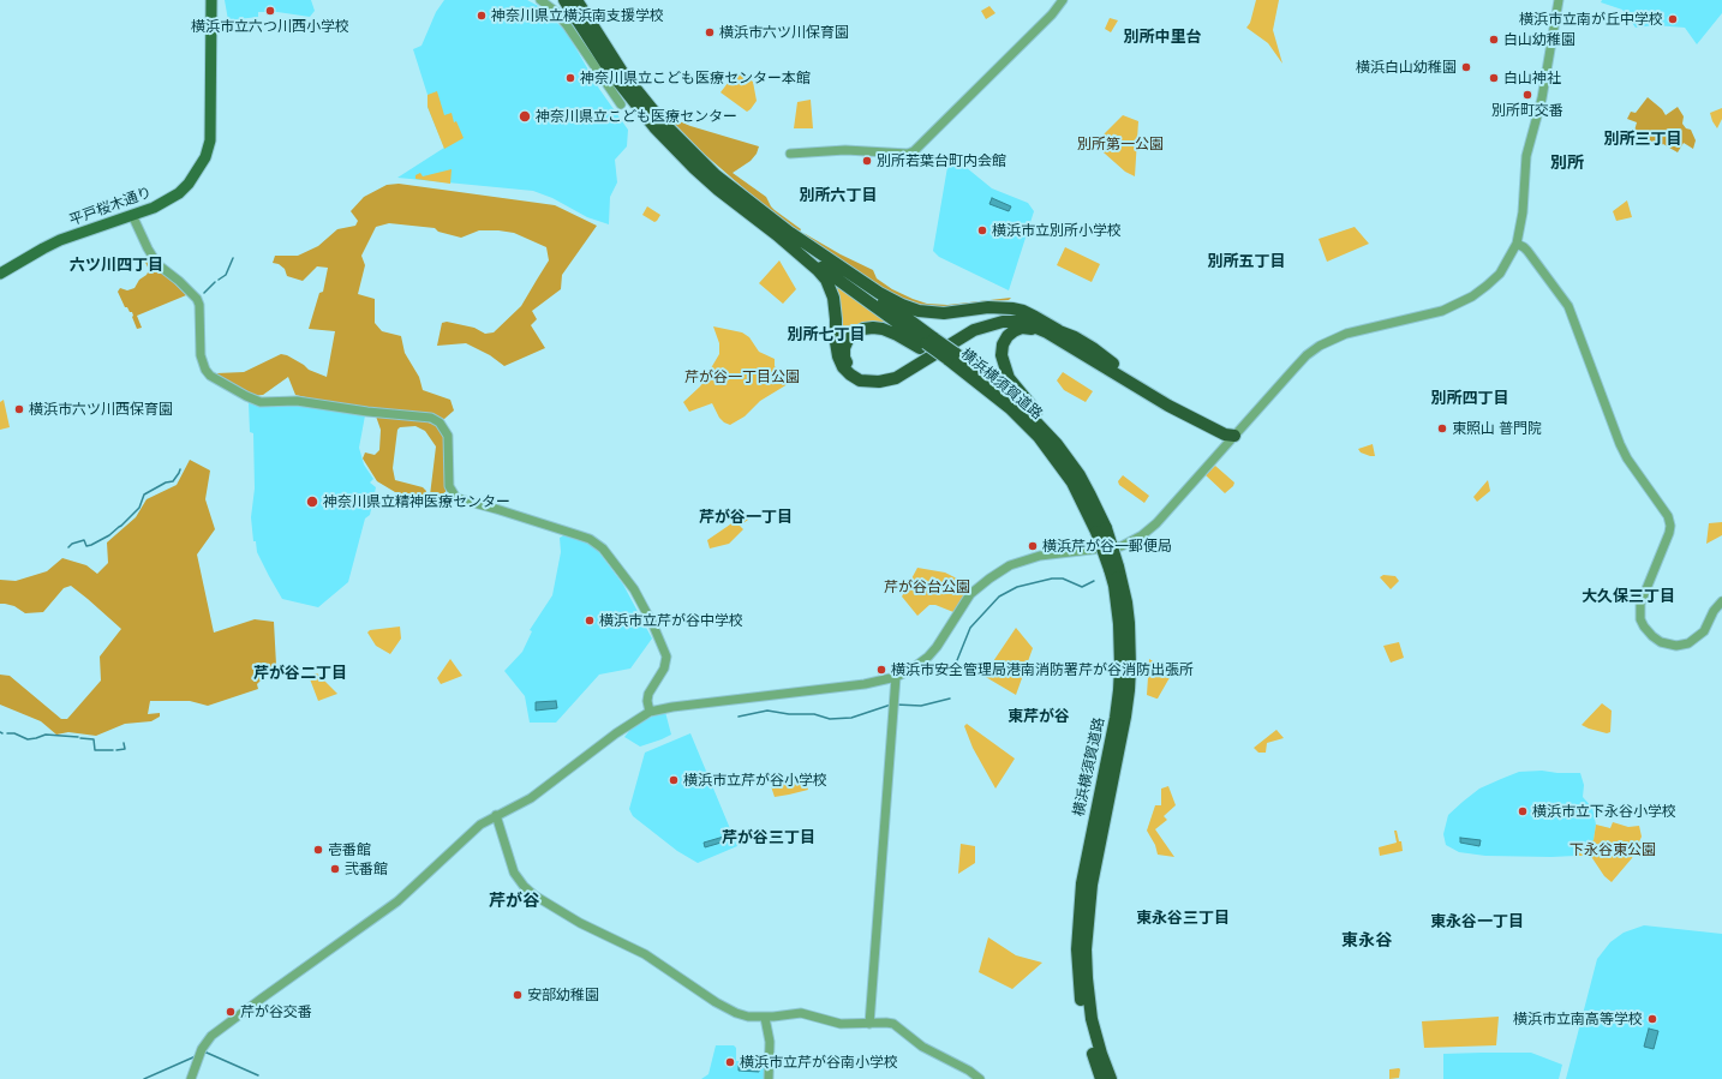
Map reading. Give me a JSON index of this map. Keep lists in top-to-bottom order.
{
  "streets": {
    "highway": ["横浜横須賀道路"],
    "main road": ["平戸桜木通り"]
  },
  "districts": [
    "別所中里台",
    "別所三丁目",
    "別所",
    "別所六丁目",
    "別所五丁目",
    "六ツ川四丁目",
    "別所七丁目",
    "別所四丁目",
    "芹が谷一丁目",
    "大久保三丁目",
    "芹が谷二丁目",
    "東芹が谷",
    "芹が谷三丁目",
    "芹が谷",
    "東永谷三丁目",
    "東永谷一丁目",
    "東永谷"
  ],
  "parks": [
    "別所第一公園",
    "芹が谷一丁目公園",
    "芹が谷台公園",
    "下永谷東公園"
  ],
  "places": [
    "横浜市立六つ川西小学校",
    "神奈川県立横浜南支援学校",
    "横浜市立南が丘中学校",
    "横浜市六ツ川保育園",
    "白山幼稚園",
    "横浜白山幼稚園",
    "神奈川県立こども医療センター本館",
    "白山神社",
    "別所町交番",
    "神奈川県立こども医療センター",
    "別所若葉台町内会館",
    "横浜市立別所小学校",
    "横浜市六ツ川西保育園",
    "東照山 普門院",
    "神奈川県立精神医療センター",
    "横浜芹が谷一郵便局",
    "横浜市立芹が谷中学校",
    "横浜市安全管理局港南消防署芹が谷消防出張所",
    "横浜市立芹が谷小学校",
    "横浜市立下永谷小学校",
    "壱番館",
    "弐番館",
    "安部幼稚園",
    "芹が谷交番",
    "横浜市立南高等学校",
    "横浜市立芹が谷南小学校"
  ]
}
